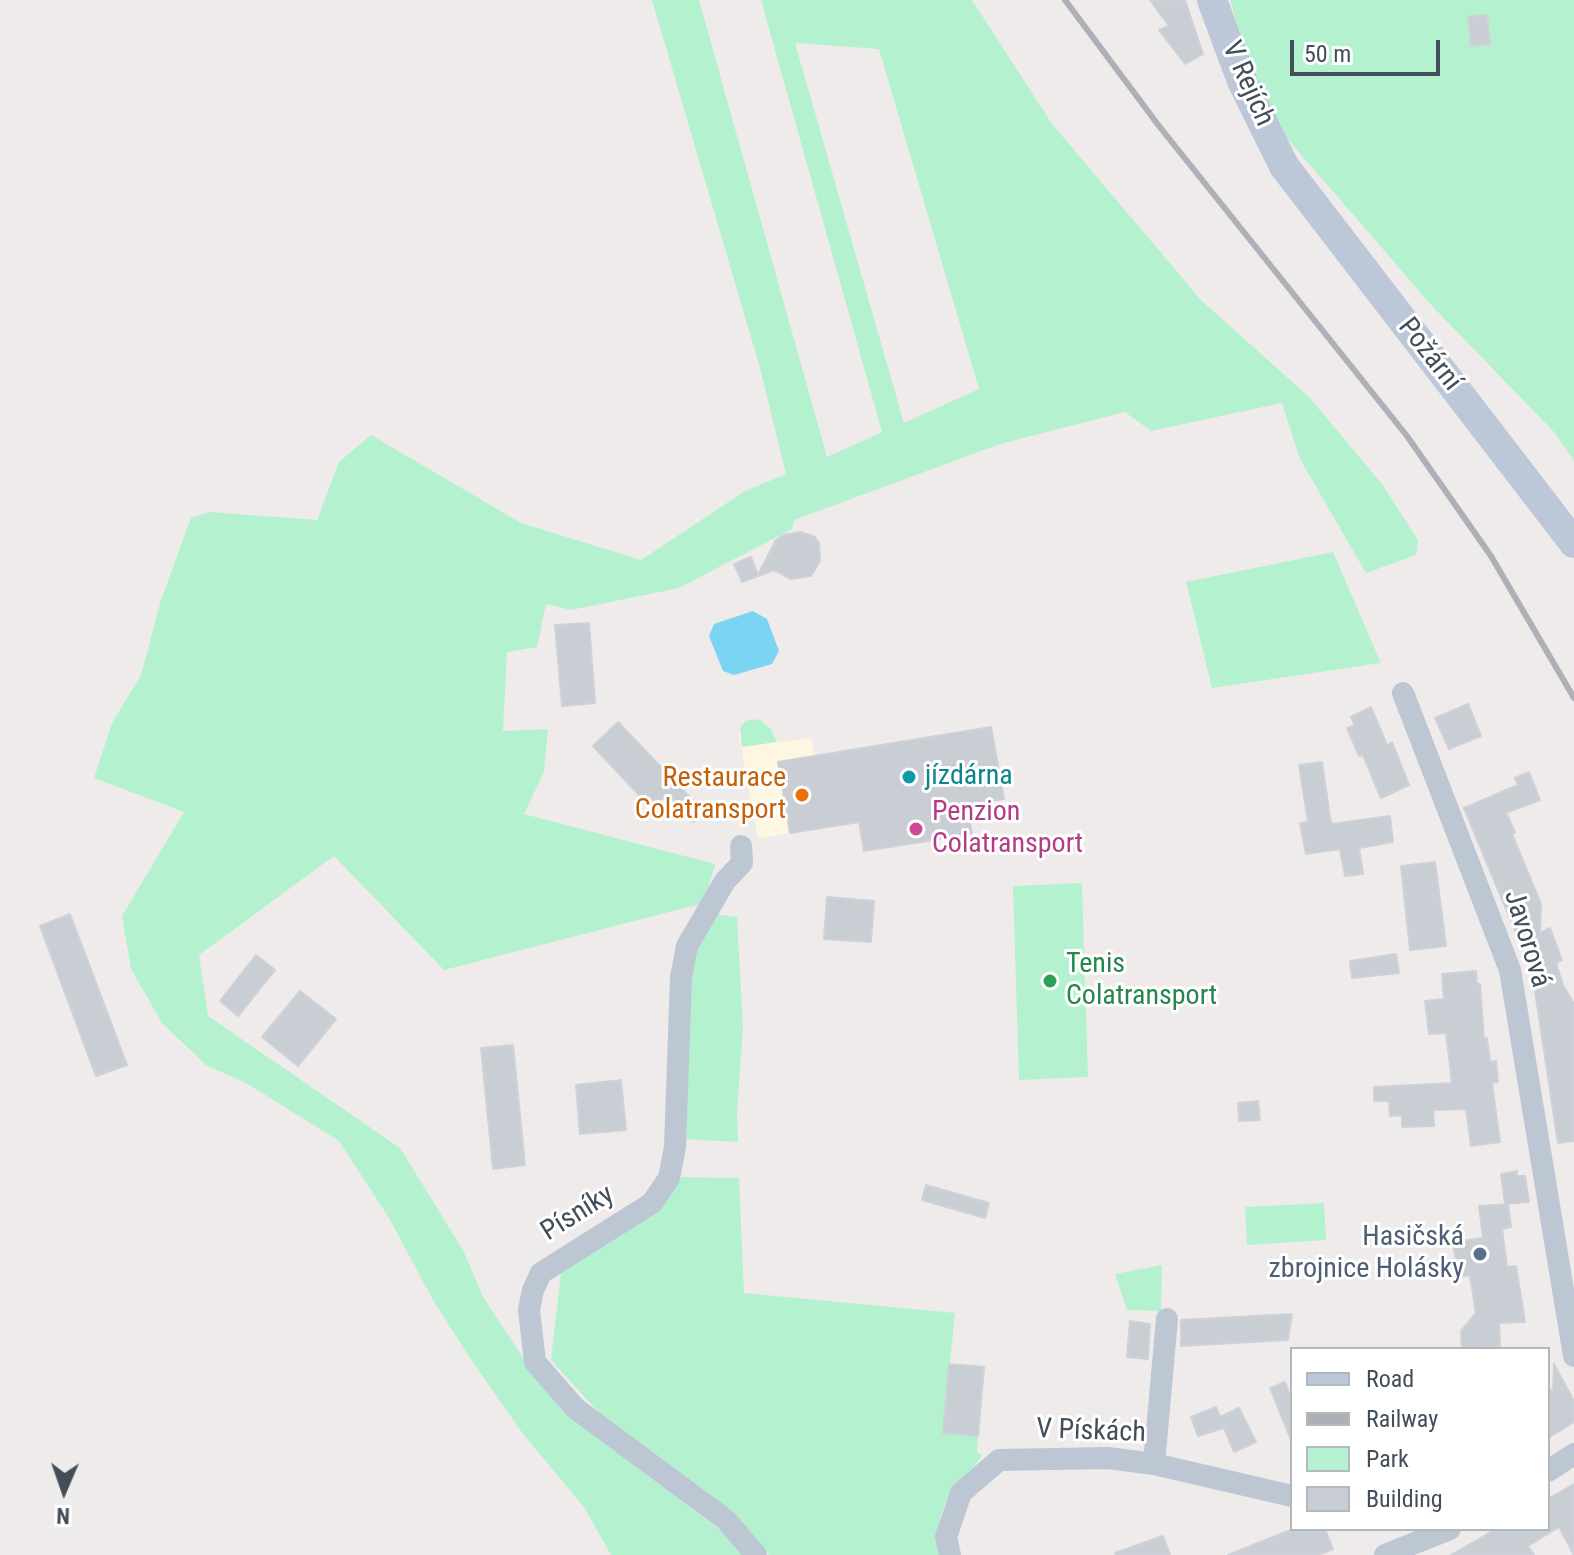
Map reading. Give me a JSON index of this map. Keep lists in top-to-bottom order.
{
  "streets": {
    "street": [
      "V Rejích",
      "Požární",
      "Javorová",
      "Písníky",
      "V Pískách"
    ]
  },
  "crossings": [
    ["V Rejích", "Požární"]
  ],
  "places": [
    "jízdárna",
    "Restaurace Colatransport",
    "Penzion Colatransport",
    "Tenis Colatransport",
    "Hasičská zbrojnice Holásky"
  ],
  "legend": [
    "Road",
    "Railway",
    "Park",
    "Building"
  ],
  "scale_bar": "50 m",
  "north": "bottom"
}
